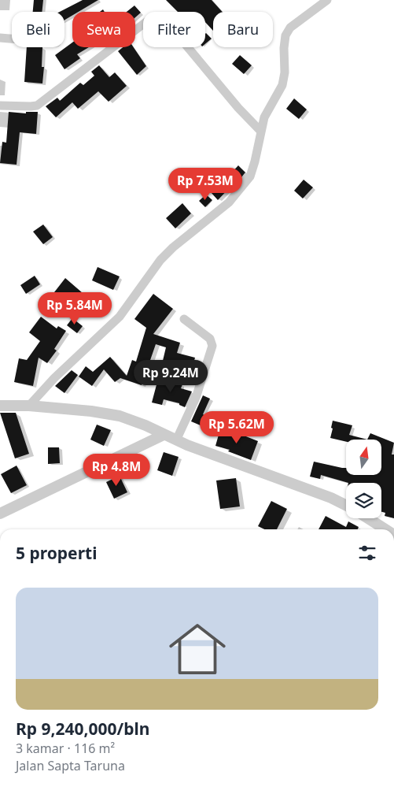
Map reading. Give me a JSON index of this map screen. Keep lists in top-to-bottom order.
{
  "north": "top",
  "page": {
    "chip": [
      "Beli",
      "Sewa",
      "Filter",
      "Baru"
    ],
    "price": [
      "Rp 7.53M",
      "Rp 5.84M",
      "Rp 9.24M",
      "Rp 5.62M",
      "Rp 4.8M"
    ],
    "heading": "5 properti",
    "list": [
      {
        "name": "Rp 9,240,000/bln",
        "note": "3 kamar · 116 m² · Jalan Sapta Taruna"
      }
    ]
  }
}
